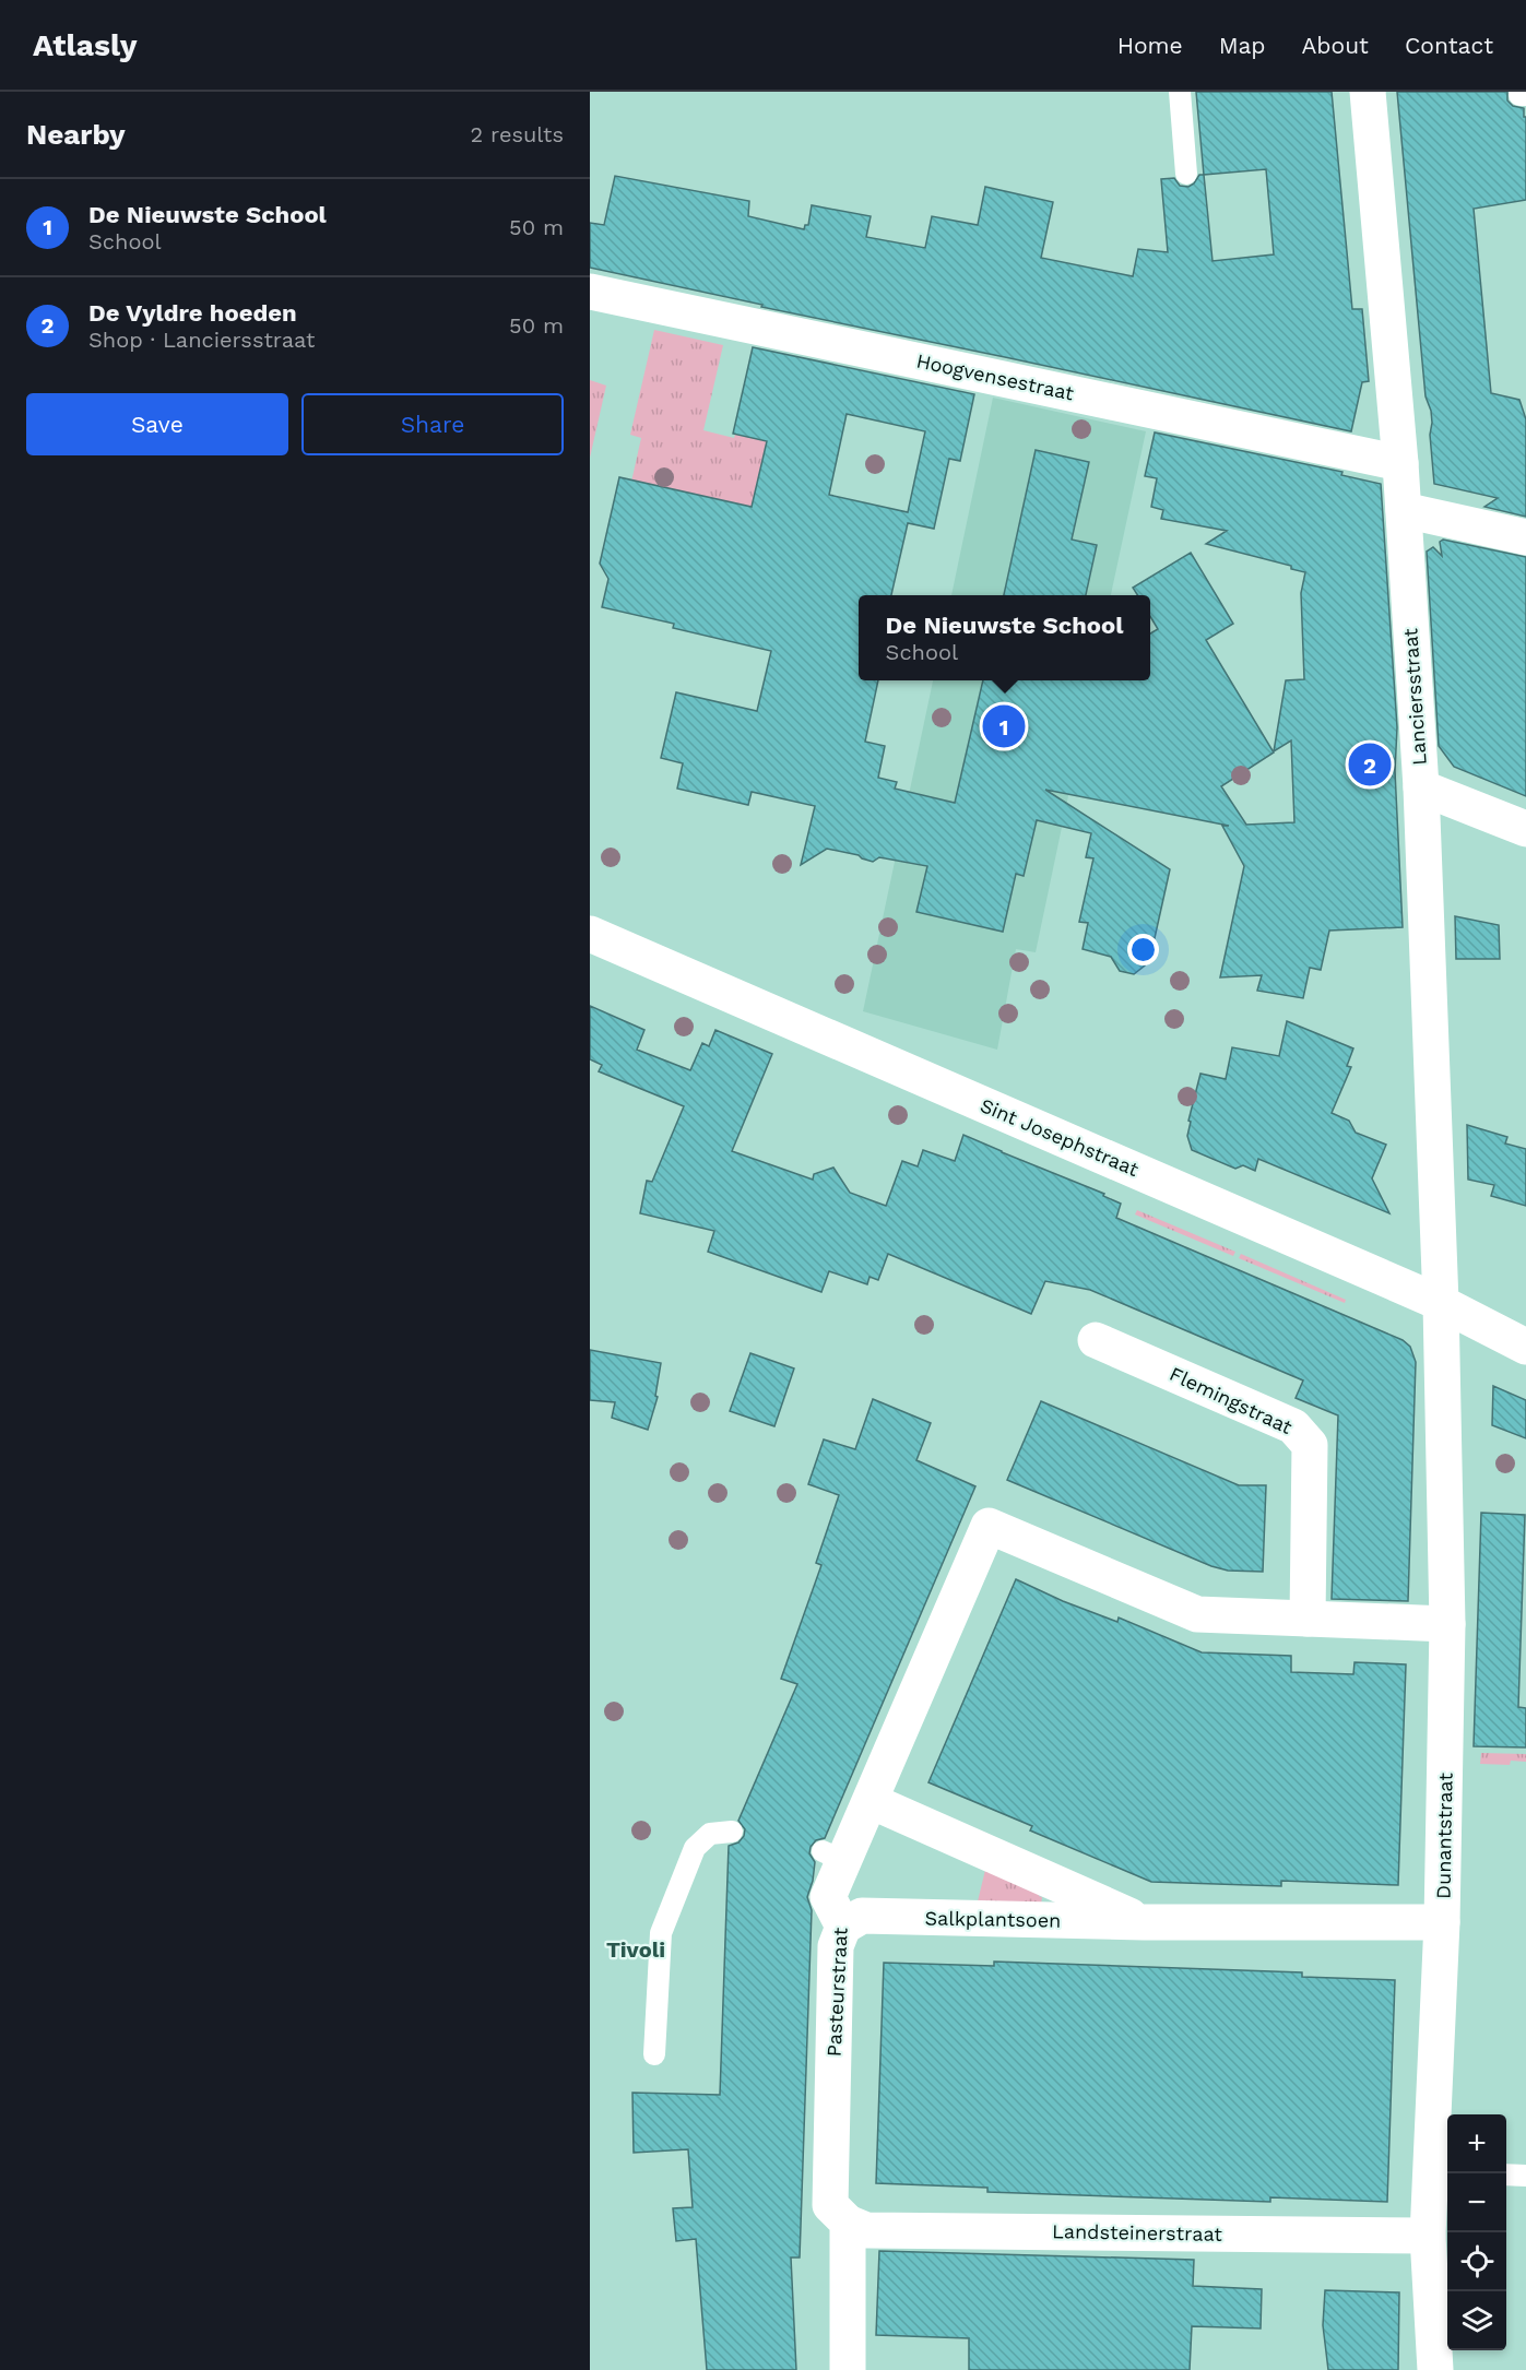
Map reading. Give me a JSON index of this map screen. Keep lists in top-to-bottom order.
{
  "streets": {
    "street": [
      "Hoogvensestraat",
      "Lanciersstraat",
      "Sint Josephstraat",
      "Flemingstraat",
      "Dunantstraat",
      "Salkplantsoen",
      "Pasteurstraat",
      "Landsteinerstraat"
    ]
  },
  "crossings": [
    ["Hoogvensestraat", "Lanciersstraat"],
    ["Lanciersstraat", "Sint Josephstraat"],
    ["Lanciersstraat", "Dunantstraat"],
    ["Sint Josephstraat", "Dunantstraat"],
    ["Flemingstraat", "Pasteurstraat"],
    ["Dunantstraat", "Salkplantsoen"],
    ["Dunantstraat", "Landsteinerstraat"],
    ["Salkplantsoen", "Pasteurstraat"],
    ["Pasteurstraat", "Landsteinerstraat"]
  ],
  "districts": ["Tivoli"],
  "page": {
    "header": "Atlasly",
    "nav": [
      "Home",
      "Map",
      "About",
      "Contact"
    ],
    "heading": ["Nearby", "2 results"],
    "list": [
      {
        "mark": "1",
        "name": "De Nieuwste School",
        "note": "School",
        "value": "50 m"
      },
      {
        "mark": "2",
        "name": "De Vyldre hoeden",
        "note": "Shop · Lanciersstraat",
        "value": "50 m"
      }
    ],
    "buttons": ["Save", "Share"],
    "popup": ["De Nieuwste School", "School"],
    "pins": ["1", "2"],
    "map_buttons": ["+", "−"]
  }
}
